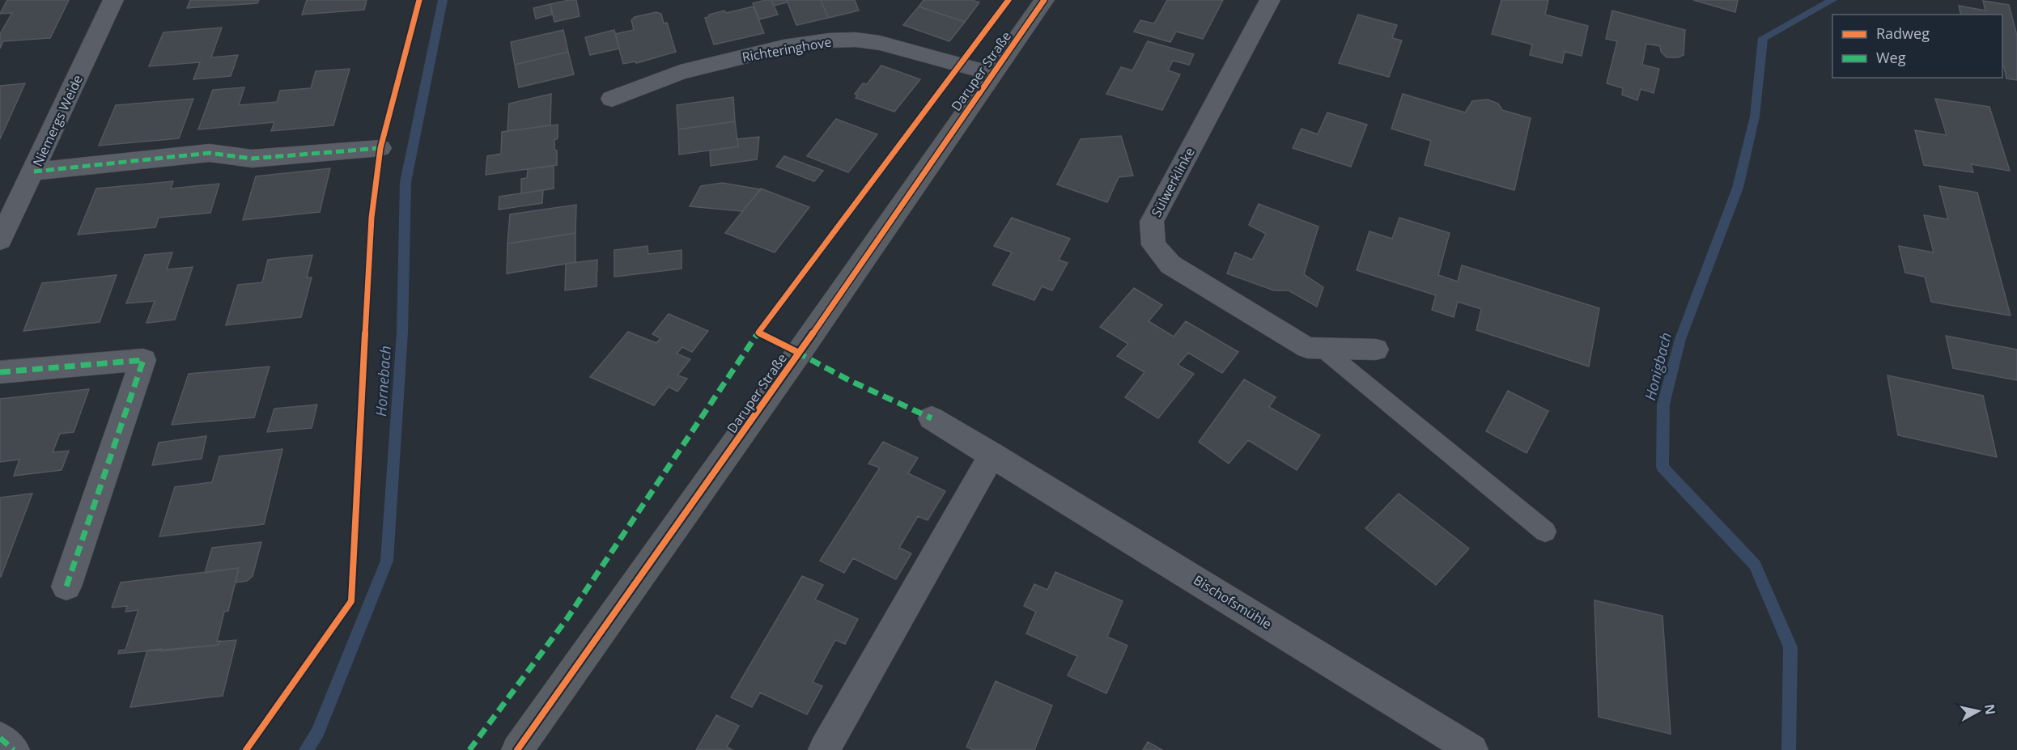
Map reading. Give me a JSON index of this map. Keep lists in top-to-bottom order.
{
  "streets": {
    "street": [
      "Richteringhove",
      "Daruper Straße",
      "Niemergs Weide",
      "Sülwerklinke",
      "Bischofsmühle"
    ]
  },
  "crossings": [
    ["Richteringhove", "Daruper Straße"]
  ],
  "water": ["Honigbach", "Hornebach"],
  "legend": ["Radweg", "Weg"],
  "north": "right"
}
